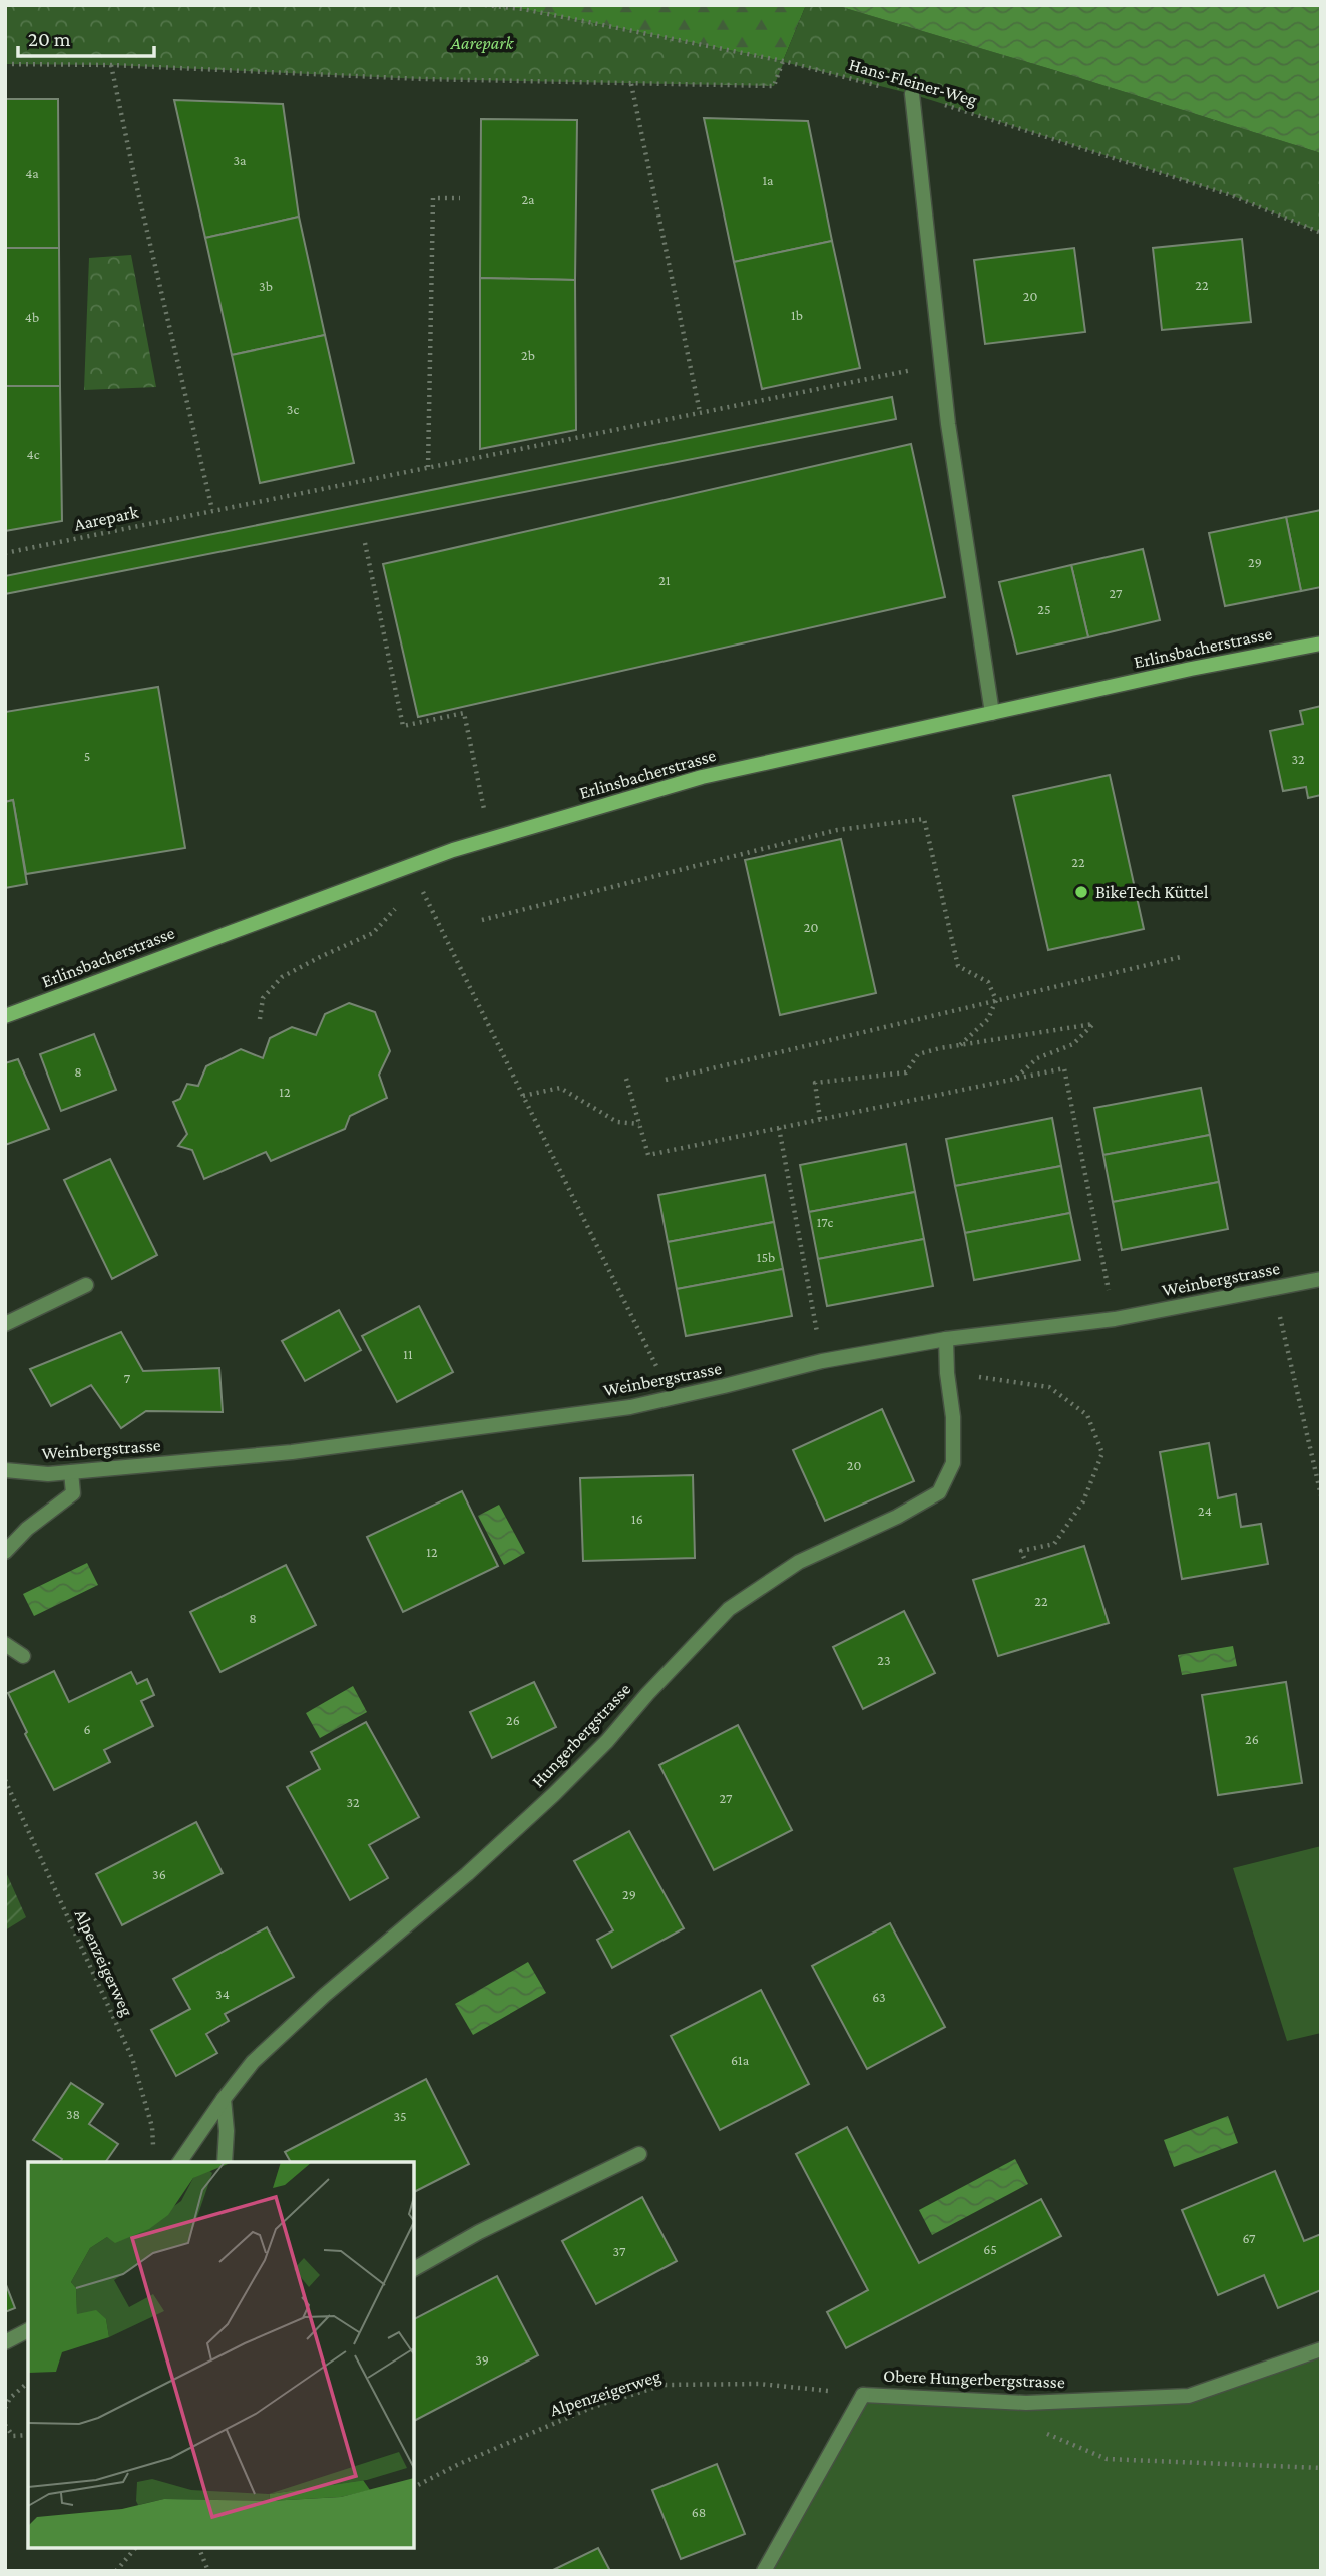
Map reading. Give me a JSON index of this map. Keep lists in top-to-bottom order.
{
  "streets": {
    "main road": ["Erlinsbacherstrasse"],
    "street": ["Weinbergstrasse", "Hungerbergstrasse", "Obere Hungerbergstrasse"],
    "path": ["Hans-Fleiner-Weg", "Aarepark", "Alpenzeigerweg"]
  },
  "crossings": [
    ["Weinbergstrasse", "Hungerbergstrasse"],
    ["Alpenzeigerweg", "Obere Hungerbergstrasse"]
  ],
  "parks": ["Aarepark"],
  "places": ["BikeTech Küttel"],
  "house_numbers": [
    "3a",
    "4a",
    "1a",
    "2a",
    "22",
    "3b",
    "20",
    "1b",
    "4b",
    "2b",
    "3c",
    "4c",
    "29",
    "21",
    "27",
    "25",
    "5",
    "32",
    "22",
    "20",
    "8",
    "12",
    "17c",
    "15b",
    "11",
    "7",
    "20",
    "24",
    "16",
    "12",
    "22",
    "8",
    "23",
    "26",
    "6",
    "26",
    "27",
    "32",
    "36",
    "29",
    "34",
    "63",
    "61a",
    "38",
    "35",
    "67",
    "65",
    "37",
    "39",
    "68"
  ],
  "scale_bar": "20 m"
}
